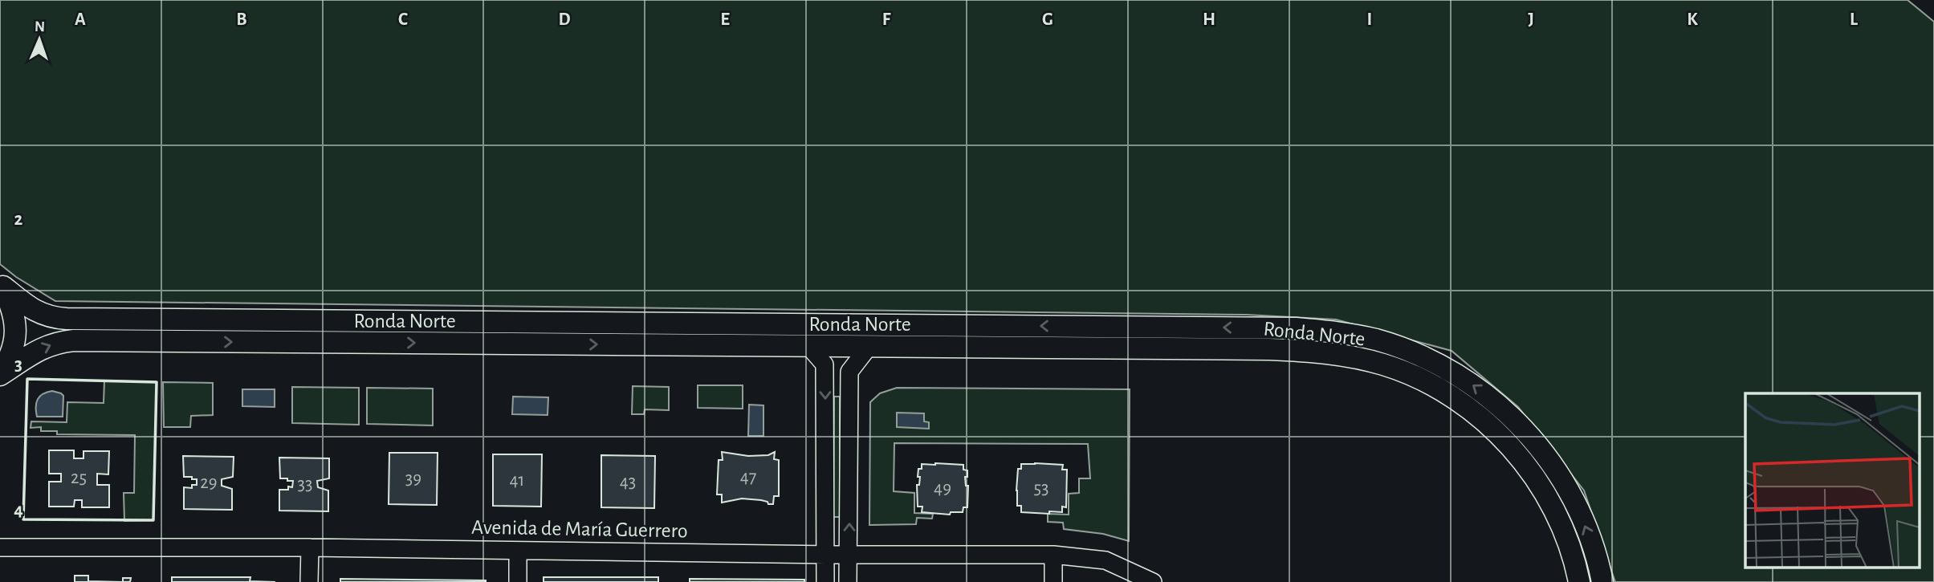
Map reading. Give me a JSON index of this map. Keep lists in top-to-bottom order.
{
  "streets": {
    "main road": ["Ronda Norte"],
    "street": ["Avenida de María Guerrero"]
  },
  "house_numbers": [
    "47",
    "25",
    "39",
    "41",
    "43",
    "29",
    "33",
    "49",
    "53"
  ],
  "north": "top",
  "grid": {
    "columns": [
      "A",
      "B",
      "C",
      "D",
      "E",
      "F",
      "G",
      "H",
      "I",
      "J",
      "K",
      "L"
    ],
    "rows": ["2", "3", "4"]
  }
}
